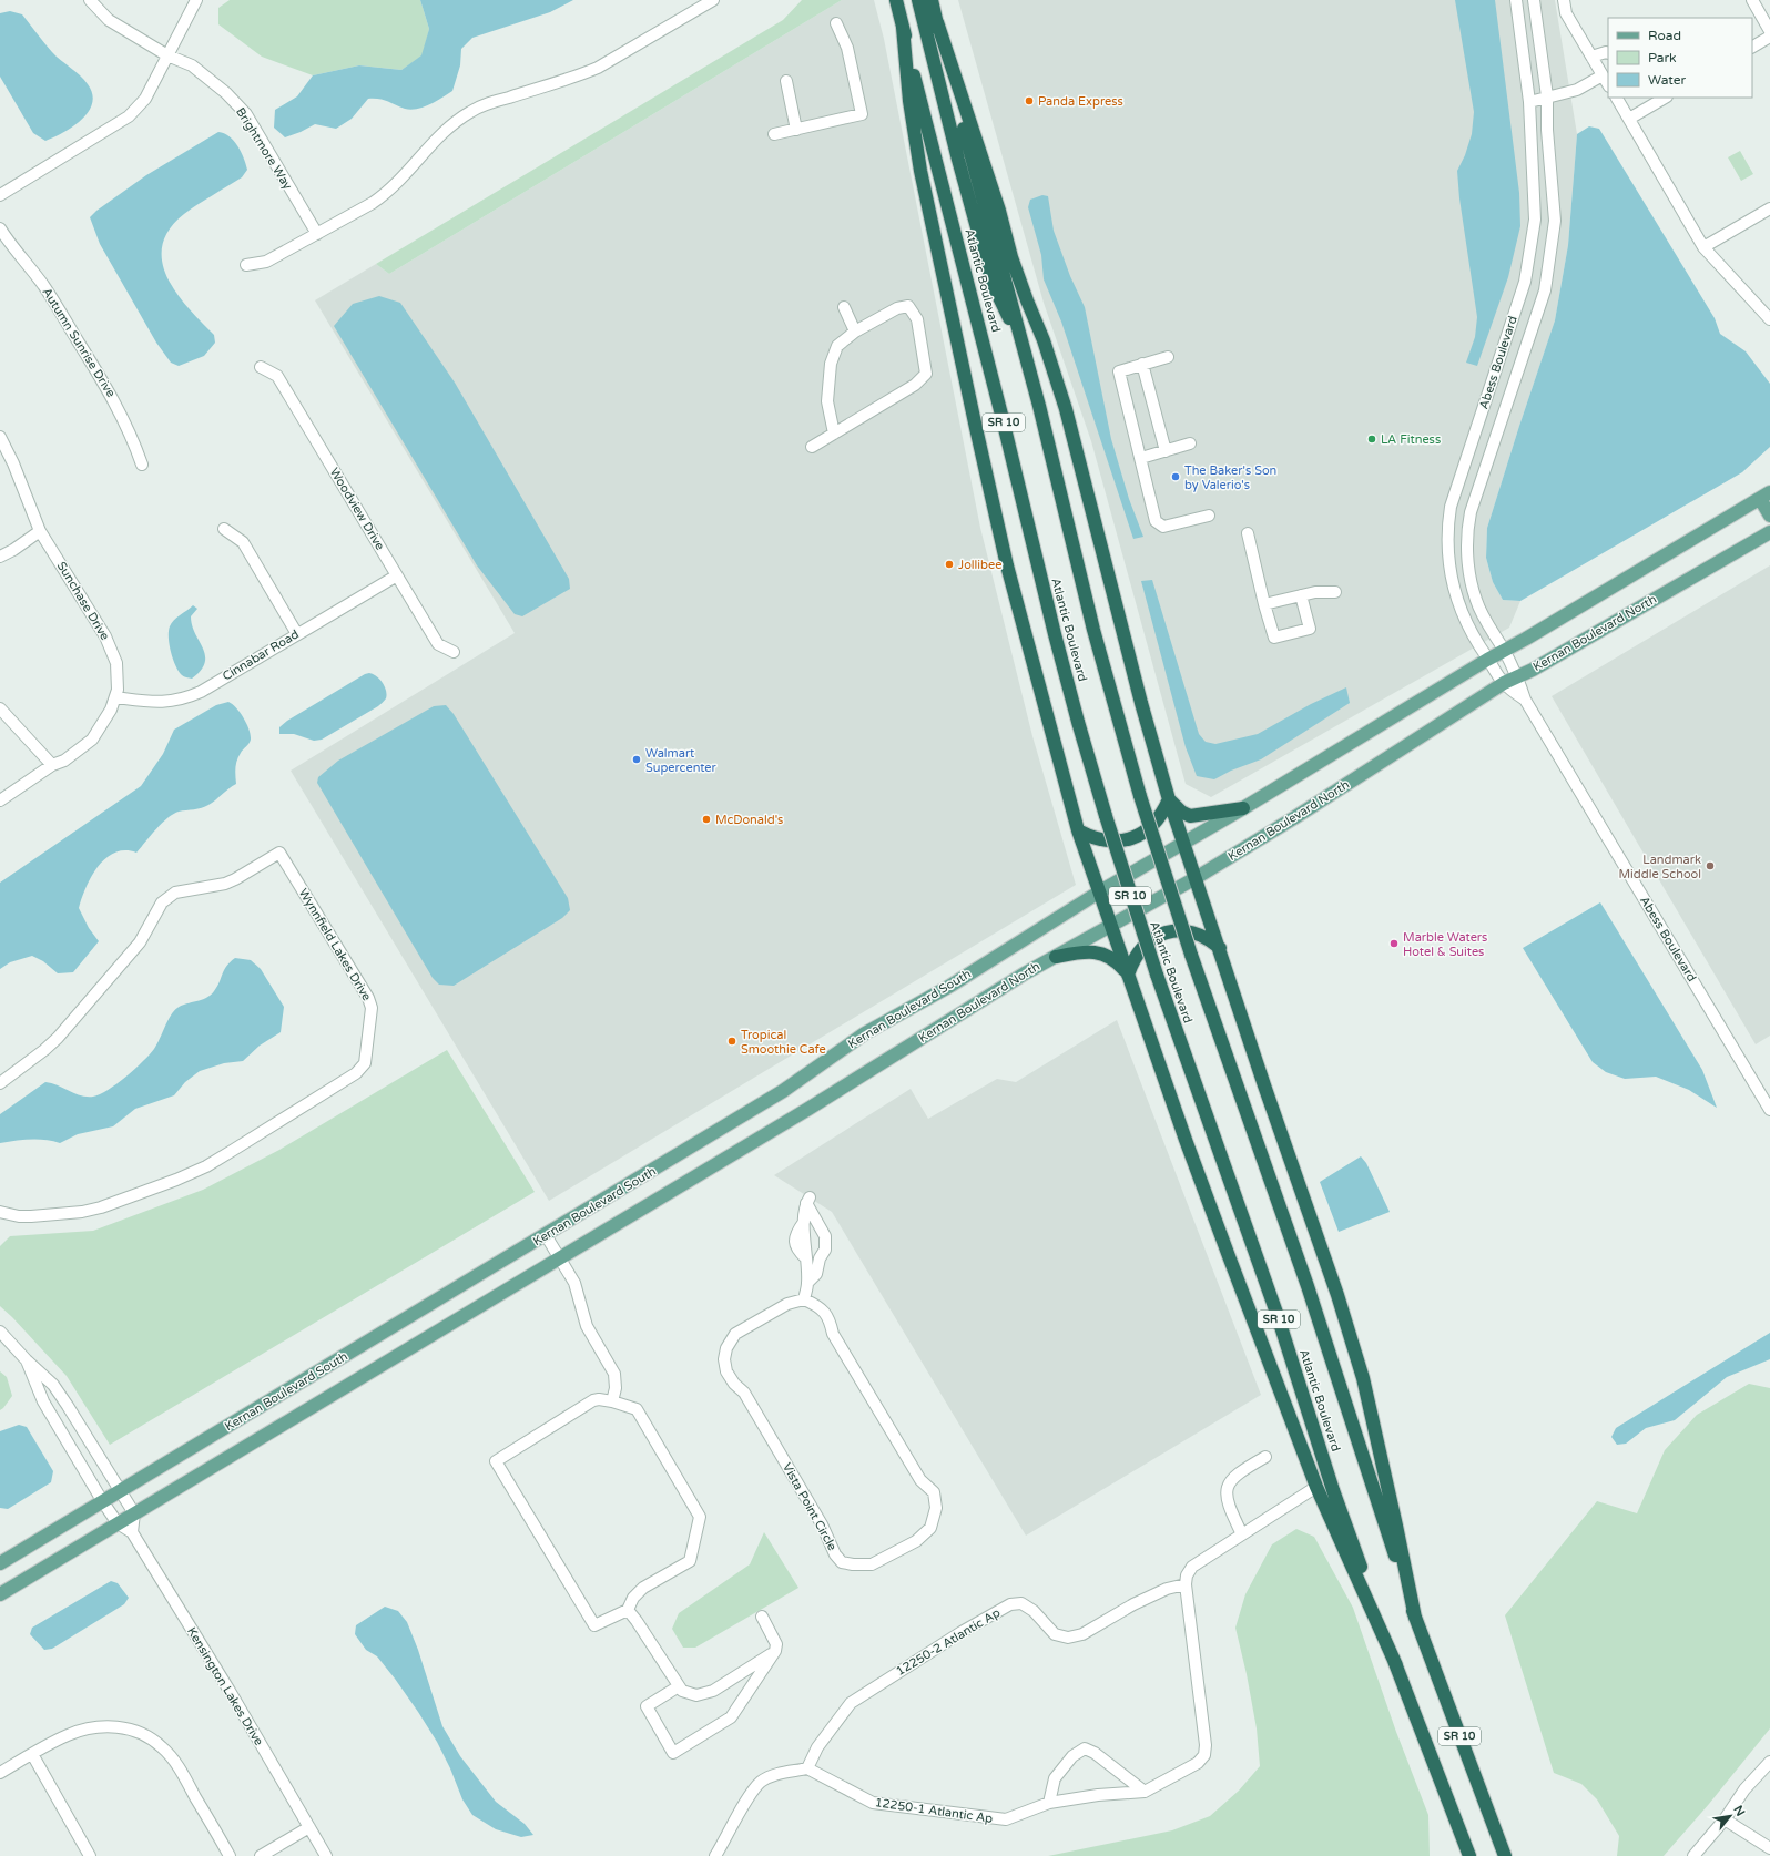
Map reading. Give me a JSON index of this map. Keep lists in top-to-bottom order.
{
  "streets": {
    "highway": ["Atlantic Boulevard", "SR 10"],
    "main road": ["Kernan Boulevard North", "Kernan Boulevard South"],
    "street": [
      "Brightmore Way",
      "Autumn Sunrise Drive",
      "Abess Boulevard",
      "Woodview Drive",
      "Sunchase Drive",
      "Cinnabar Road",
      "Wynnfield Lakes Drive",
      "Vista Point Circle",
      "12250-2 Atlantic Ap",
      "Kensington Lakes Drive",
      "12250-1 Atlantic Ap"
    ]
  },
  "crossings": [
    ["Abess Boulevard", "Kernan Boulevard North"],
    ["Woodview Drive", "Cinnabar Road"],
    ["Sunchase Drive", "Cinnabar Road"],
    ["12250-2 Atlantic Ap", "12250-1 Atlantic Ap"]
  ],
  "places": [
    "Panda Express",
    "LA Fitness",
    "The Baker's Son by Valerio's",
    "Jollibee",
    "Walmart Supercenter",
    "McDonald's",
    "Landmark Middle School",
    "Marble Waters Hotel & Suites",
    "Tropical Smoothie Cafe"
  ],
  "legend": ["Road", "Park", "Water"],
  "north": "top right"
}
